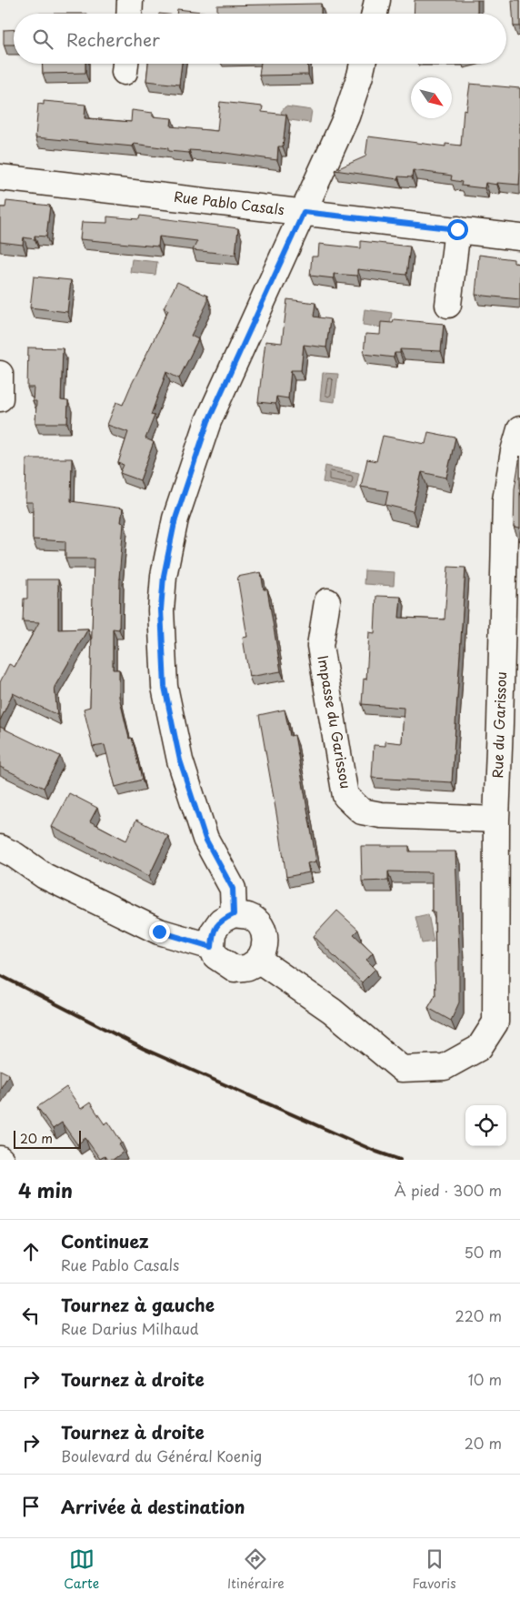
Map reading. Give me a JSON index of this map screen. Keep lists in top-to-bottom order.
{
  "streets": {
    "street": ["Rue Pablo Casals", "Impasse du Garissou", "Rue du Garissou"]
  },
  "crossings": [
    ["Impasse du Garissou", "Rue du Garissou"]
  ],
  "scale_bar": "20 m",
  "north": "bottom right",
  "page": {
    "search": "Rechercher",
    "scale": "20 m",
    "heading": ["4 min", "À pied · 300 m"],
    "list": [
      ["Continuez", "Rue Pablo Casals", "50 m"],
      ["Tournez à gauche", "Rue Darius Milhaud", "220 m"],
      ["Tournez à droite", "10 m"],
      ["Tournez à droite", "Boulevard du Général Koenig", "20 m"],
      "Arrivée à destination"
    ],
    "nav": ["Carte", "Itinéraire", "Favoris"]
  }
}
